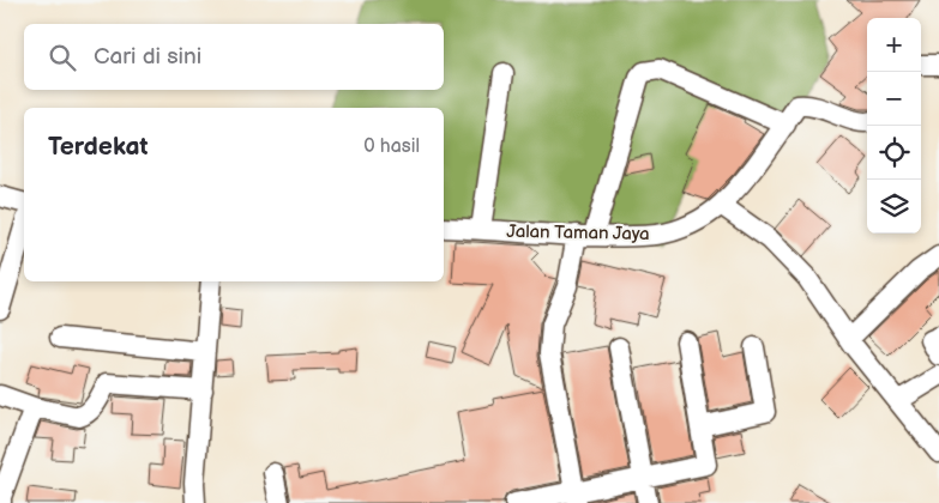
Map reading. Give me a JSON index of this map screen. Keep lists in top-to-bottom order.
{
  "streets": {
    "street": ["Jalan Taman Jaya"]
  },
  "page": {
    "map_buttons": ["+", "−"],
    "search": "Cari di sini",
    "heading": ["Terdekat", "0 hasil"]
  }
}
